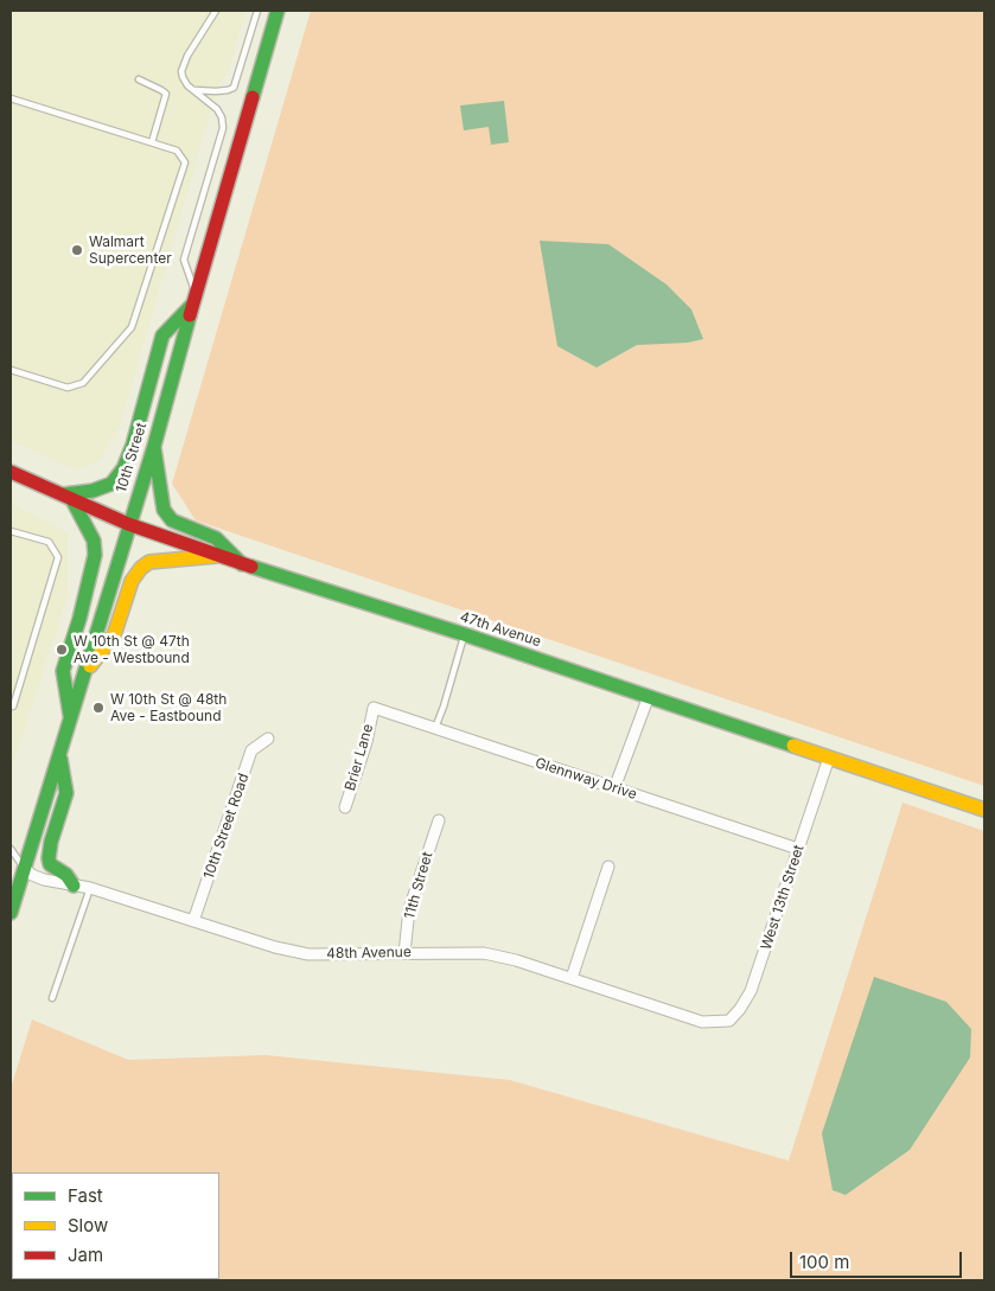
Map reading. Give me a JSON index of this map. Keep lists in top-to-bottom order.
{
  "streets": {
    "main road": ["10th Street", "47th Avenue"],
    "street": [
      "Brier Lane",
      "Glennway Drive",
      "10th Street Road",
      "11th Street",
      "West 13th Street",
      "48th Avenue"
    ]
  },
  "crossings": [
    ["10th Street", "47th Avenue"],
    ["10th Street", "48th Avenue"],
    ["47th Avenue", "West 13th Street"],
    ["Brier Lane", "Glennway Drive"],
    ["Glennway Drive", "West 13th Street"],
    ["10th Street Road", "48th Avenue"],
    ["11th Street", "48th Avenue"],
    ["West 13th Street", "48th Avenue"]
  ],
  "places": ["Walmart Supercenter", "W 10th St @ 47th Ave - Westbound", "W 10th St @ 48th Ave - Eastbound"],
  "legend": ["Fast", "Slow", "Jam"],
  "scale_bar": "100 m"
}
